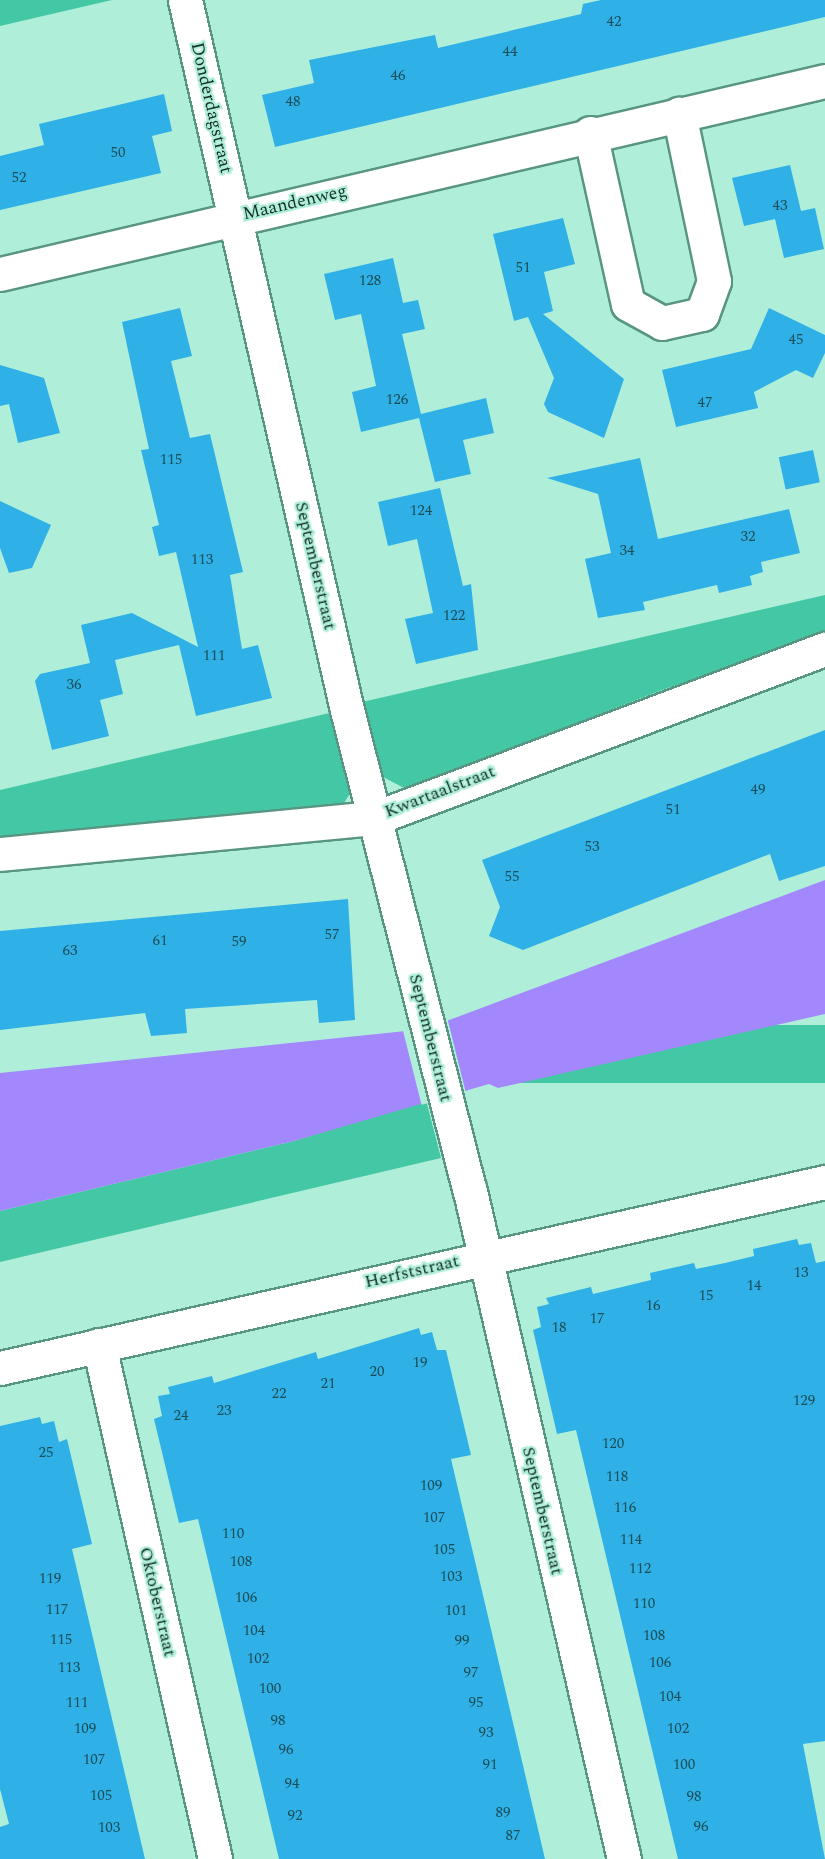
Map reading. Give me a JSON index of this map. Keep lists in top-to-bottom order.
{
  "streets": {
    "street": [
      "Donderdagstraat",
      "Maandenweg",
      "Septemberstraat",
      "Kwartaalstraat",
      "Herfststraat",
      "Oktoberstraat"
    ]
  },
  "crossings": [
    ["Donderdagstraat", "Maandenweg"],
    ["Donderdagstraat", "Septemberstraat"],
    ["Maandenweg", "Septemberstraat"],
    ["Septemberstraat", "Kwartaalstraat"],
    ["Septemberstraat", "Herfststraat"],
    ["Herfststraat", "Oktoberstraat"]
  ],
  "house_numbers": [
    "42",
    "44",
    "46",
    "48",
    "50",
    "52",
    "43",
    "51",
    "128",
    "45",
    "126",
    "47",
    "115",
    "124",
    "32",
    "34",
    "113",
    "122",
    "111",
    "36",
    "49",
    "51",
    "53",
    "55",
    "57",
    "61",
    "59",
    "63",
    "13",
    "14",
    "15",
    "16",
    "17",
    "18",
    "19",
    "20",
    "21",
    "22",
    "129",
    "23",
    "24",
    "120",
    "25",
    "118",
    "109",
    "116",
    "107",
    "110",
    "114",
    "105",
    "108",
    "112",
    "103",
    "119",
    "106",
    "110",
    "117",
    "101",
    "104",
    "108",
    "115",
    "99",
    "102",
    "106",
    "113",
    "97",
    "100",
    "104",
    "111",
    "95",
    "98",
    "109",
    "102",
    "93",
    "96",
    "107",
    "91",
    "100",
    "94",
    "105",
    "98",
    "89",
    "92",
    "96",
    "103",
    "87"
  ]
}
